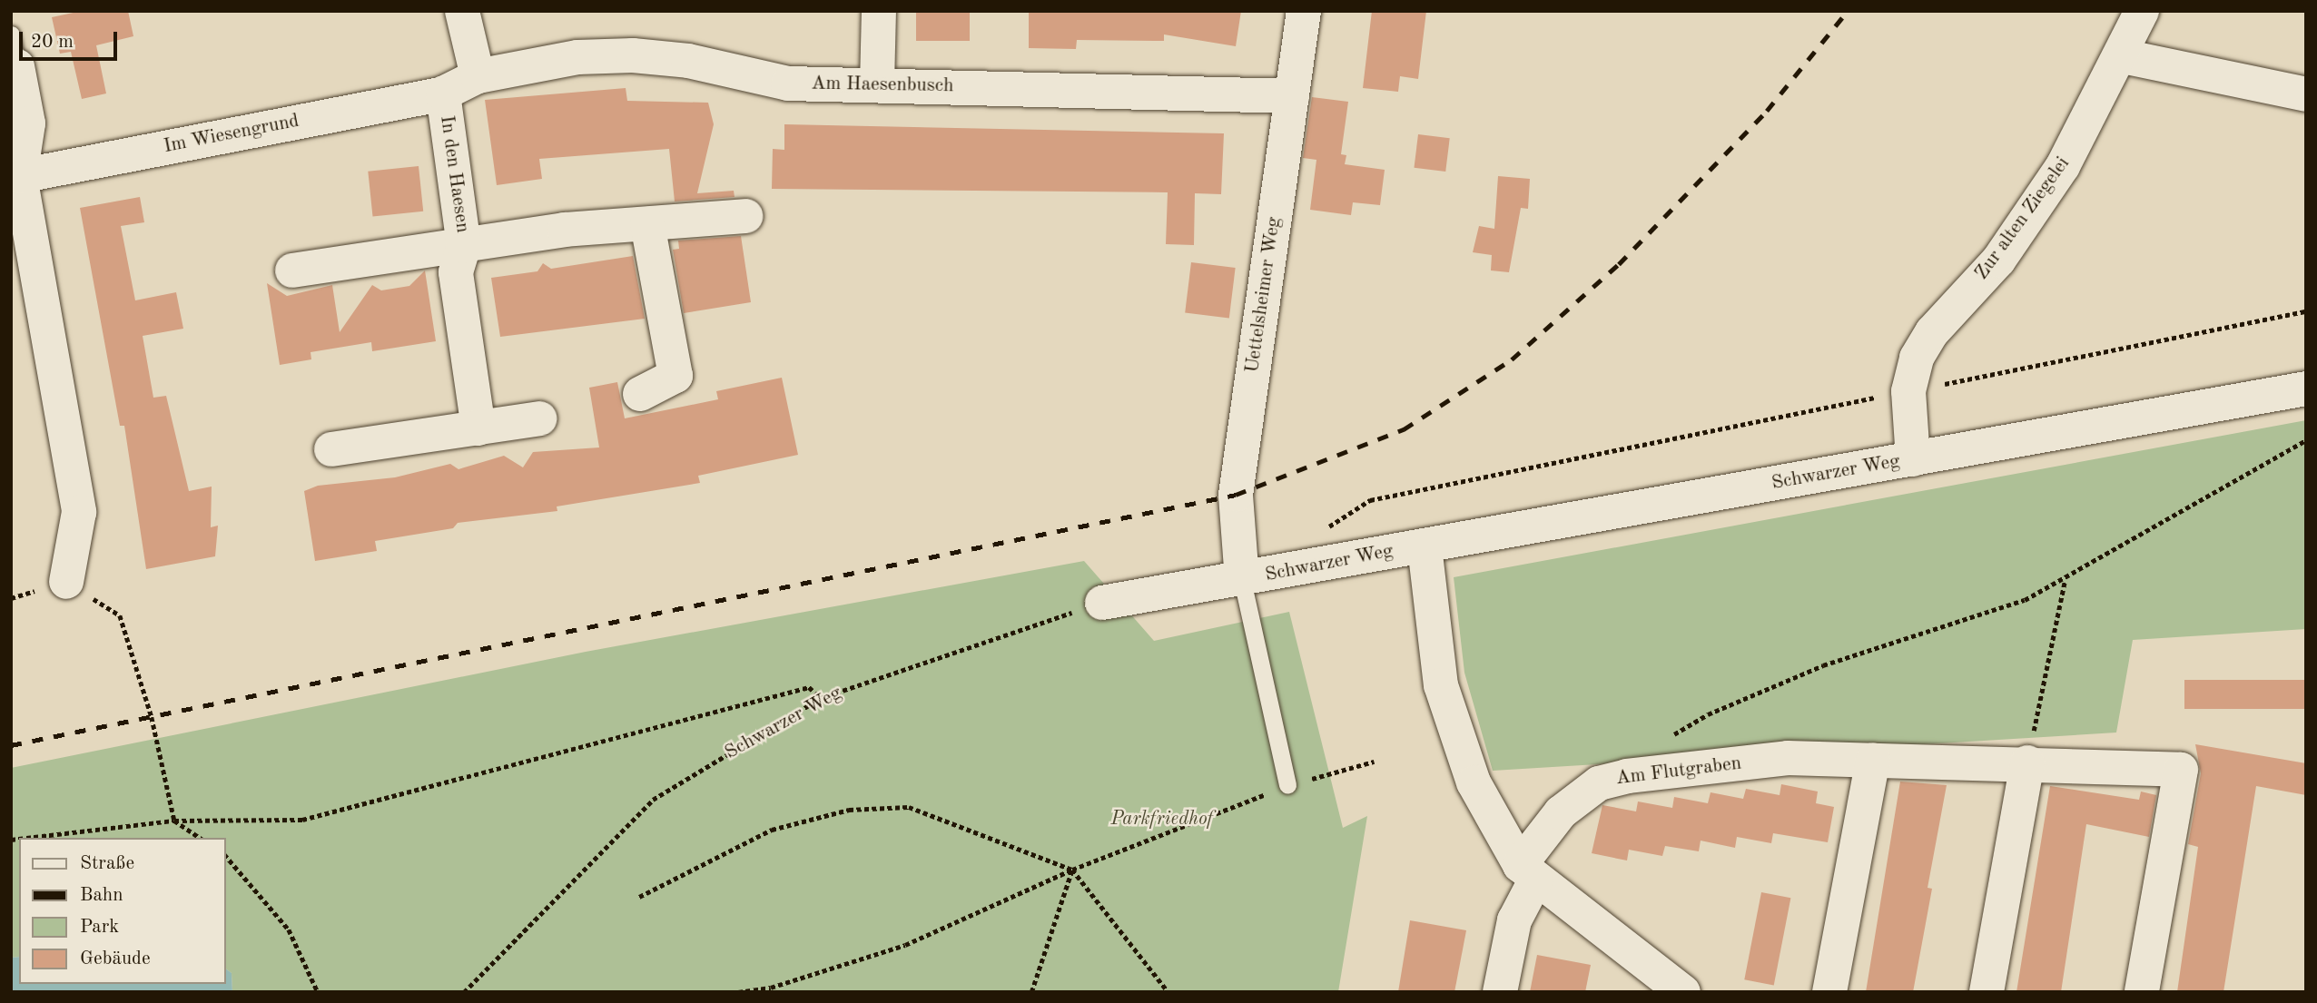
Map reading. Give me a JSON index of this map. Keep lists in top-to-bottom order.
{
  "streets": {
    "street": [
      "Am Haesenbusch",
      "Im Wiesengrund",
      "In den Haesen",
      "Zur alten Ziegelei",
      "Uettelsheimer Weg",
      "Schwarzer Weg",
      "Am Flutgraben"
    ]
  },
  "crossings": [
    ["Am Haesenbusch", "In den Haesen"],
    ["Am Haesenbusch", "Uettelsheimer Weg"],
    ["Im Wiesengrund", "In den Haesen"],
    ["Zur alten Ziegelei", "Schwarzer Weg"],
    ["Uettelsheimer Weg", "Schwarzer Weg"]
  ],
  "parks": ["Parkfriedhof"],
  "legend": [
    "Straße",
    "Bahn",
    "Park",
    "Gebäude"
  ],
  "scale_bar": "20 m"
}
